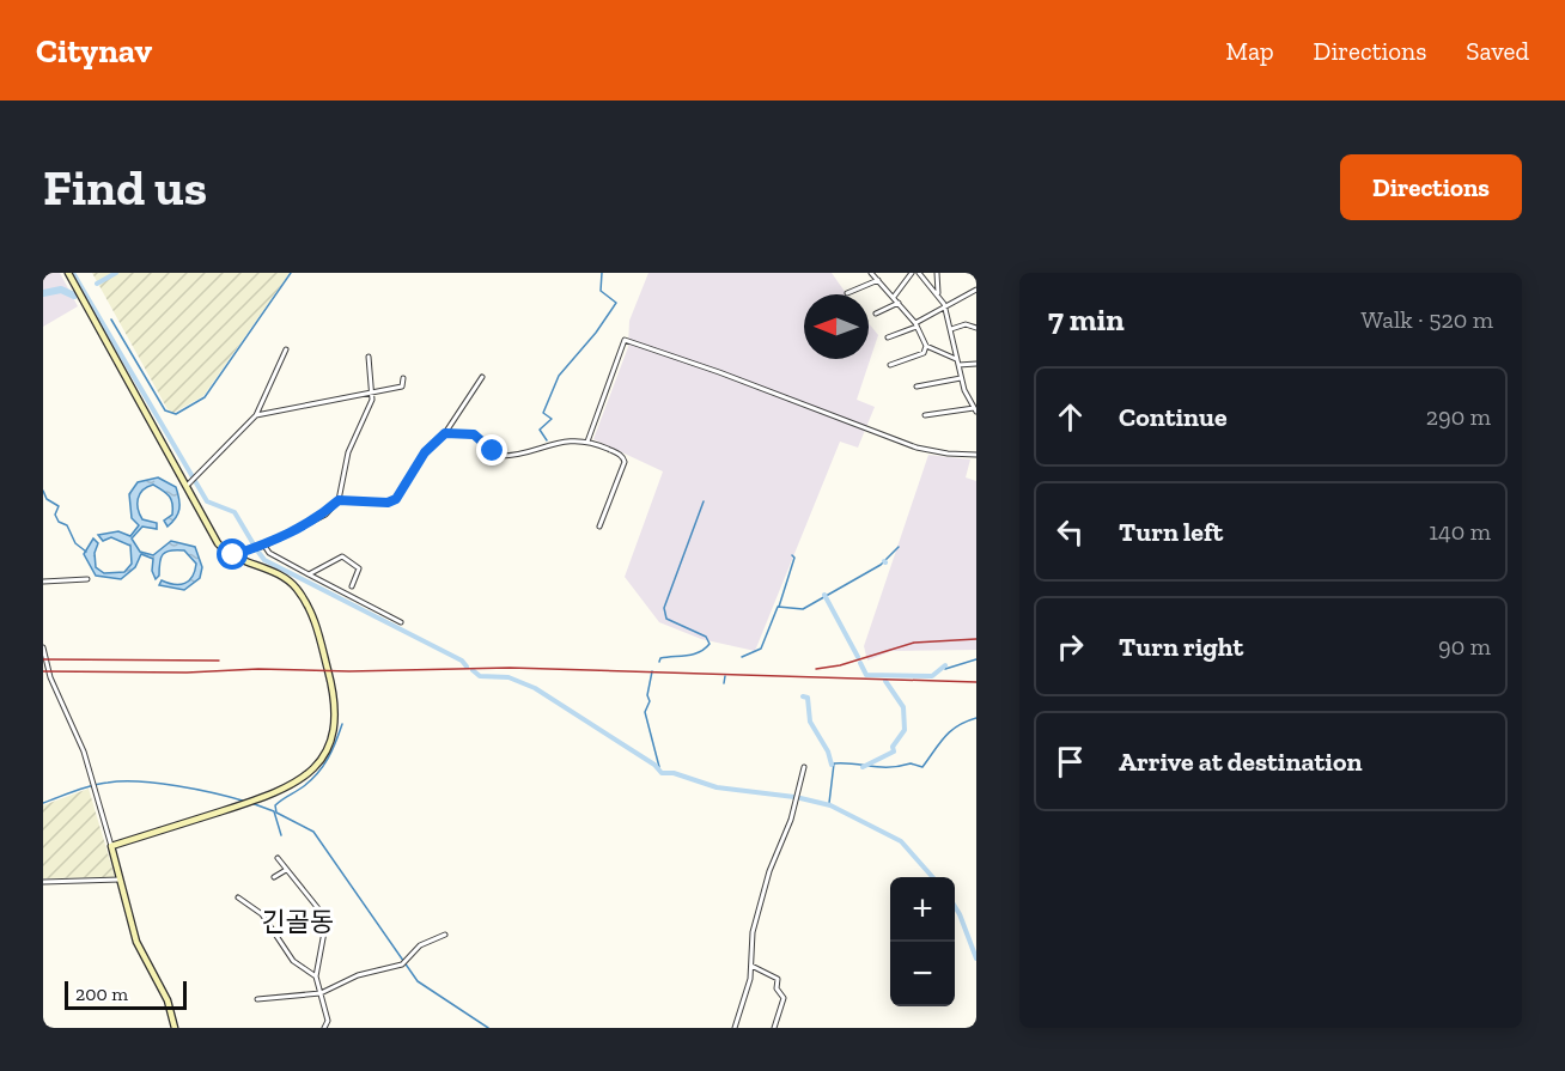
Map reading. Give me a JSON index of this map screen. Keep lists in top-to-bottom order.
{
  "districts": ["긴골동"],
  "scale_bar": "200 m",
  "north": "left",
  "page": {
    "header": "Citynav",
    "nav": ["Map", "Directions", "Saved"],
    "buttons": "Directions",
    "title": "Find us",
    "heading": ["7 min", "Walk · 520 m"],
    "list": [
      ["Continue", "290 m"],
      ["Turn left", "140 m"],
      ["Turn right", "90 m"],
      "Arrive at destination"
    ],
    "map_buttons": ["+", "−"],
    "scale": "200 m"
  }
}
